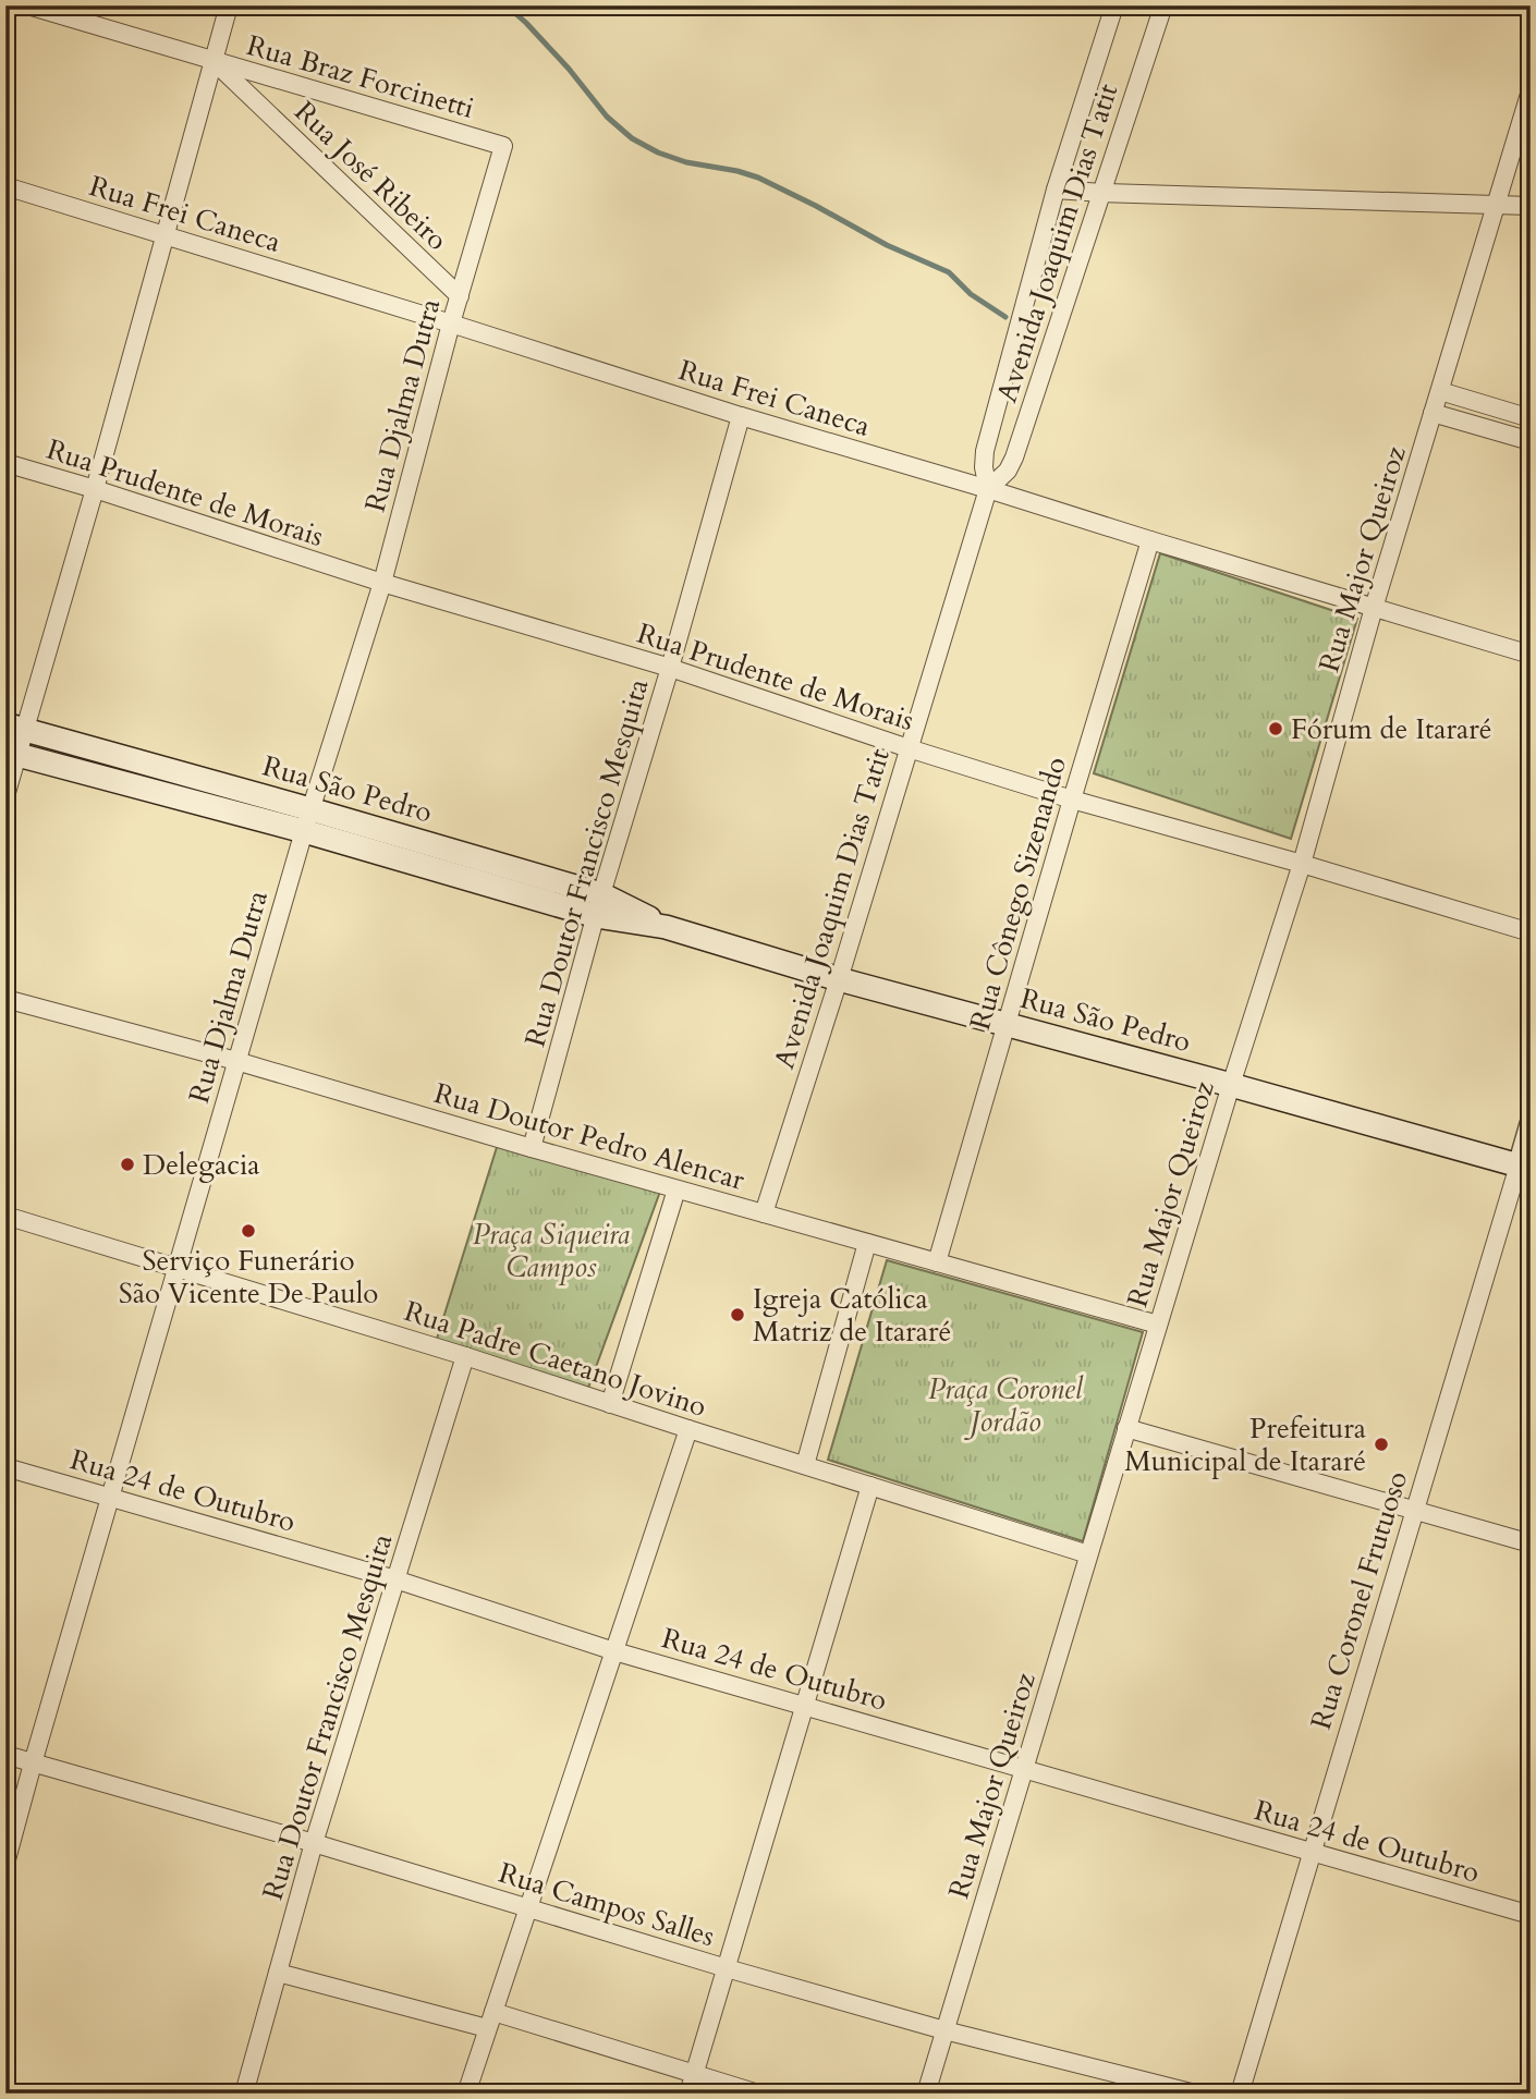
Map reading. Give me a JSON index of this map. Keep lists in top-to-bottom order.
{
  "streets": {
    "main road": ["Rua São Pedro"],
    "street": [
      "Rua Braz Forcinetti",
      "Rua José Ribeiro",
      "Rua Frei Caneca",
      "Avenida Joaquim Dias Tatit",
      "Rua Djalma Dutra",
      "Rua Prudente de Morais",
      "Rua Major Queiroz",
      "Rua Doutor Francisco Mesquita",
      "Rua Cônego Sizenando",
      "Rua Doutor Pedro Alencar",
      "Rua Padre Caetano Jovino",
      "Rua 24 de Outubro",
      "Rua Coronel Frutuoso",
      "Rua Campos Salles"
    ]
  },
  "crossings": [
    ["Rua Braz Forcinetti", "Rua José Ribeiro"],
    ["Rua Braz Forcinetti", "Rua Djalma Dutra"],
    ["Rua José Ribeiro", "Rua Djalma Dutra"],
    ["Rua Frei Caneca", "Avenida Joaquim Dias Tatit"],
    ["Rua Frei Caneca", "Rua Djalma Dutra"],
    ["Rua Frei Caneca", "Rua Major Queiroz"],
    ["Rua Frei Caneca", "Rua Doutor Francisco Mesquita"],
    ["Rua Frei Caneca", "Rua Cônego Sizenando"],
    ["Avenida Joaquim Dias Tatit", "Rua Prudente de Morais"],
    ["Avenida Joaquim Dias Tatit", "Rua São Pedro"],
    ["Avenida Joaquim Dias Tatit", "Rua Doutor Pedro Alencar"],
    ["Rua Djalma Dutra", "Rua Prudente de Morais"],
    ["Rua Djalma Dutra", "Rua São Pedro"],
    ["Rua Djalma Dutra", "Rua Doutor Pedro Alencar"],
    ["Rua Djalma Dutra", "Rua Padre Caetano Jovino"],
    ["Rua Djalma Dutra", "Rua 24 de Outubro"],
    ["Rua Djalma Dutra", "Rua Campos Salles"],
    ["Rua Prudente de Morais", "Rua Major Queiroz"],
    ["Rua Prudente de Morais", "Rua Doutor Francisco Mesquita"],
    ["Rua Prudente de Morais", "Rua Cônego Sizenando"],
    ["Rua Major Queiroz", "Rua São Pedro"],
    ["Rua Major Queiroz", "Rua Doutor Pedro Alencar"],
    ["Rua Major Queiroz", "Rua Padre Caetano Jovino"],
    ["Rua Major Queiroz", "Rua 24 de Outubro"],
    ["Rua Major Queiroz", "Rua Campos Salles"],
    ["Rua São Pedro", "Rua Doutor Francisco Mesquita"],
    ["Rua São Pedro", "Rua Cônego Sizenando"],
    ["Rua São Pedro", "Rua Coronel Frutuoso"],
    ["Rua Doutor Francisco Mesquita", "Rua Doutor Pedro Alencar"],
    ["Rua Doutor Francisco Mesquita", "Rua Padre Caetano Jovino"],
    ["Rua Doutor Francisco Mesquita", "Rua 24 de Outubro"],
    ["Rua Doutor Francisco Mesquita", "Rua Campos Salles"],
    ["Rua Cônego Sizenando", "Rua Doutor Pedro Alencar"],
    ["Rua 24 de Outubro", "Rua Coronel Frutuoso"]
  ],
  "parks": ["Praça Siqueira Campos", "Praça Coronel Jordão"],
  "places": [
    "Fórum de Itararé",
    "Delegacia",
    "Serviço Funerário São Vicente De Paulo",
    "Igreja Católica Matriz de Itararé",
    "Prefeitura Municipal de Itararé"
  ]
}
